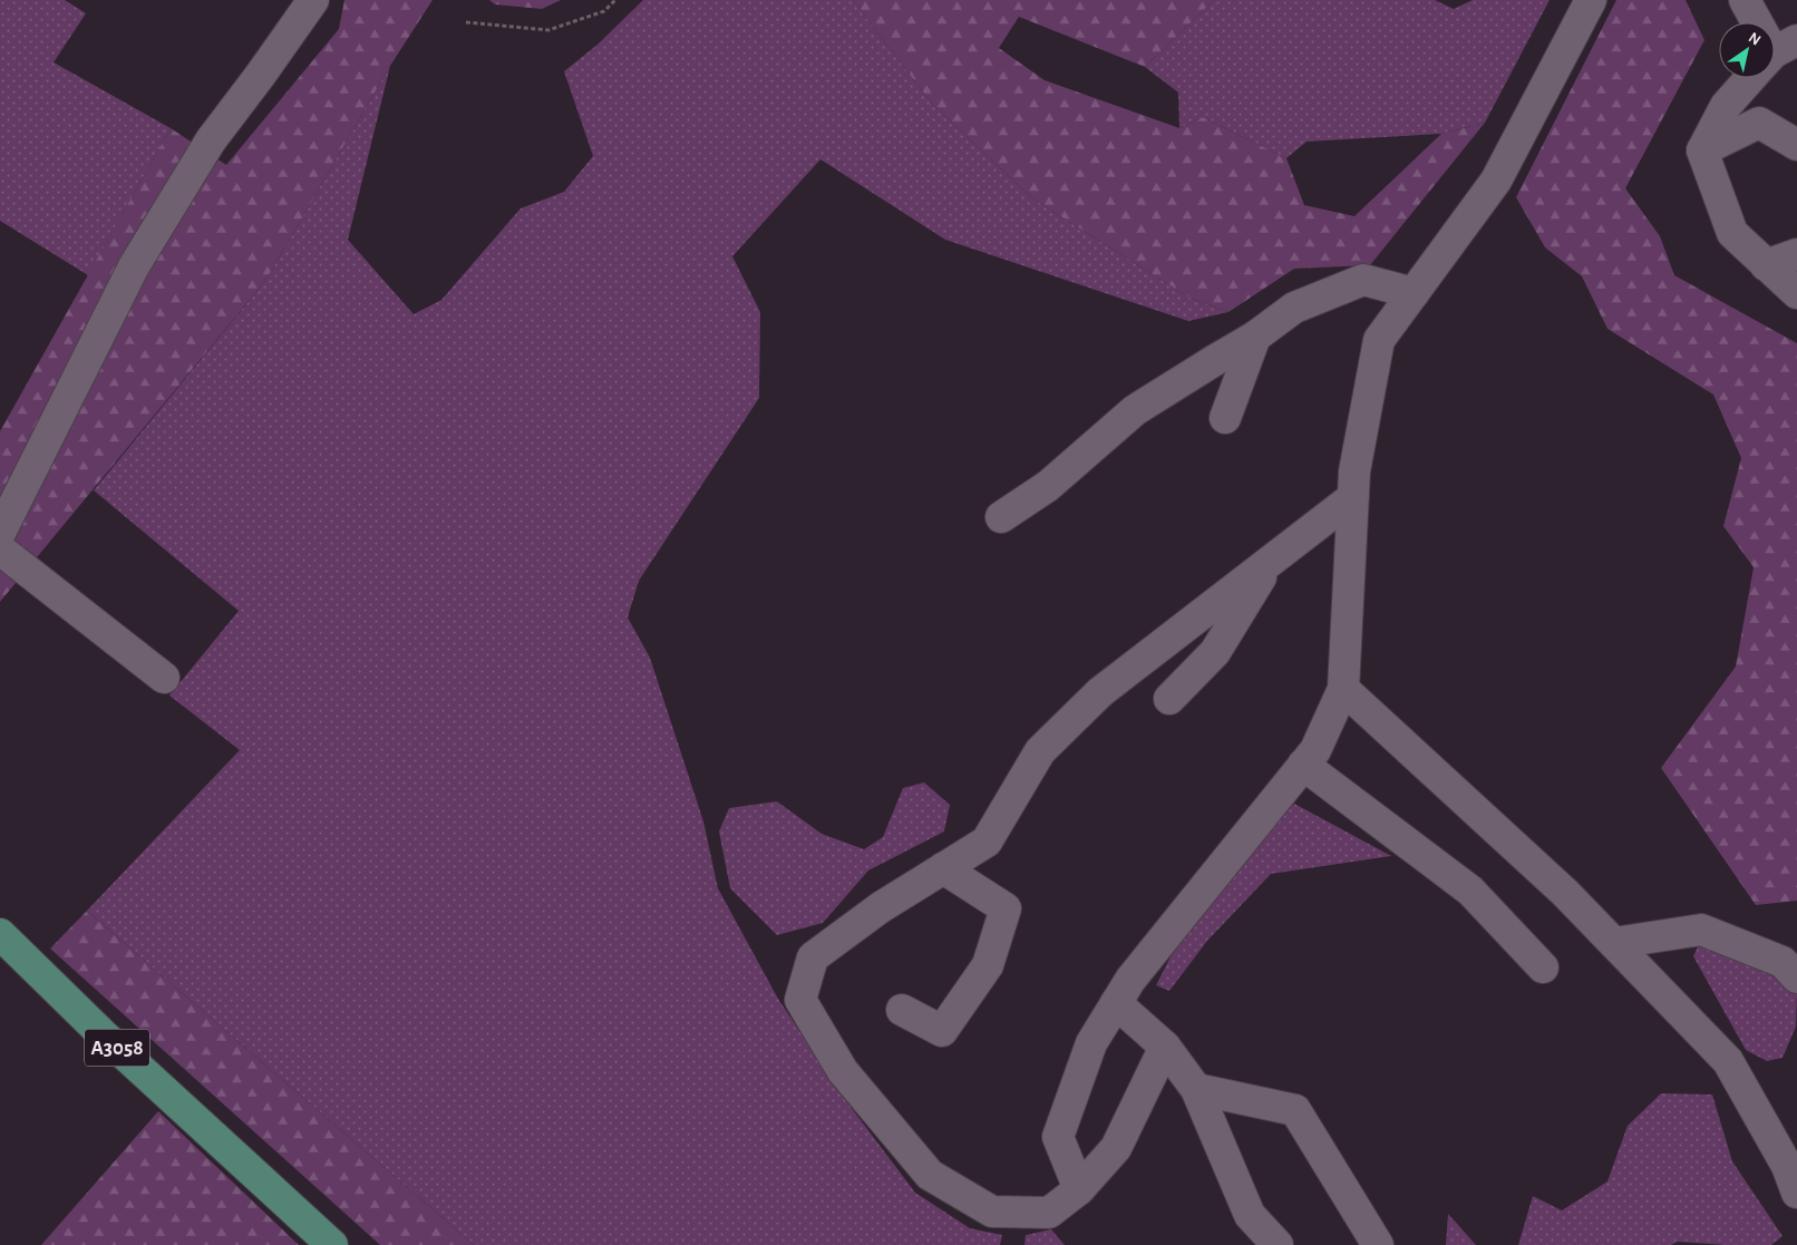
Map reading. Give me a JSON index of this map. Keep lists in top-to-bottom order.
{
  "streets": {
    "main road": ["A3058"]
  },
  "north": "top right"
}
